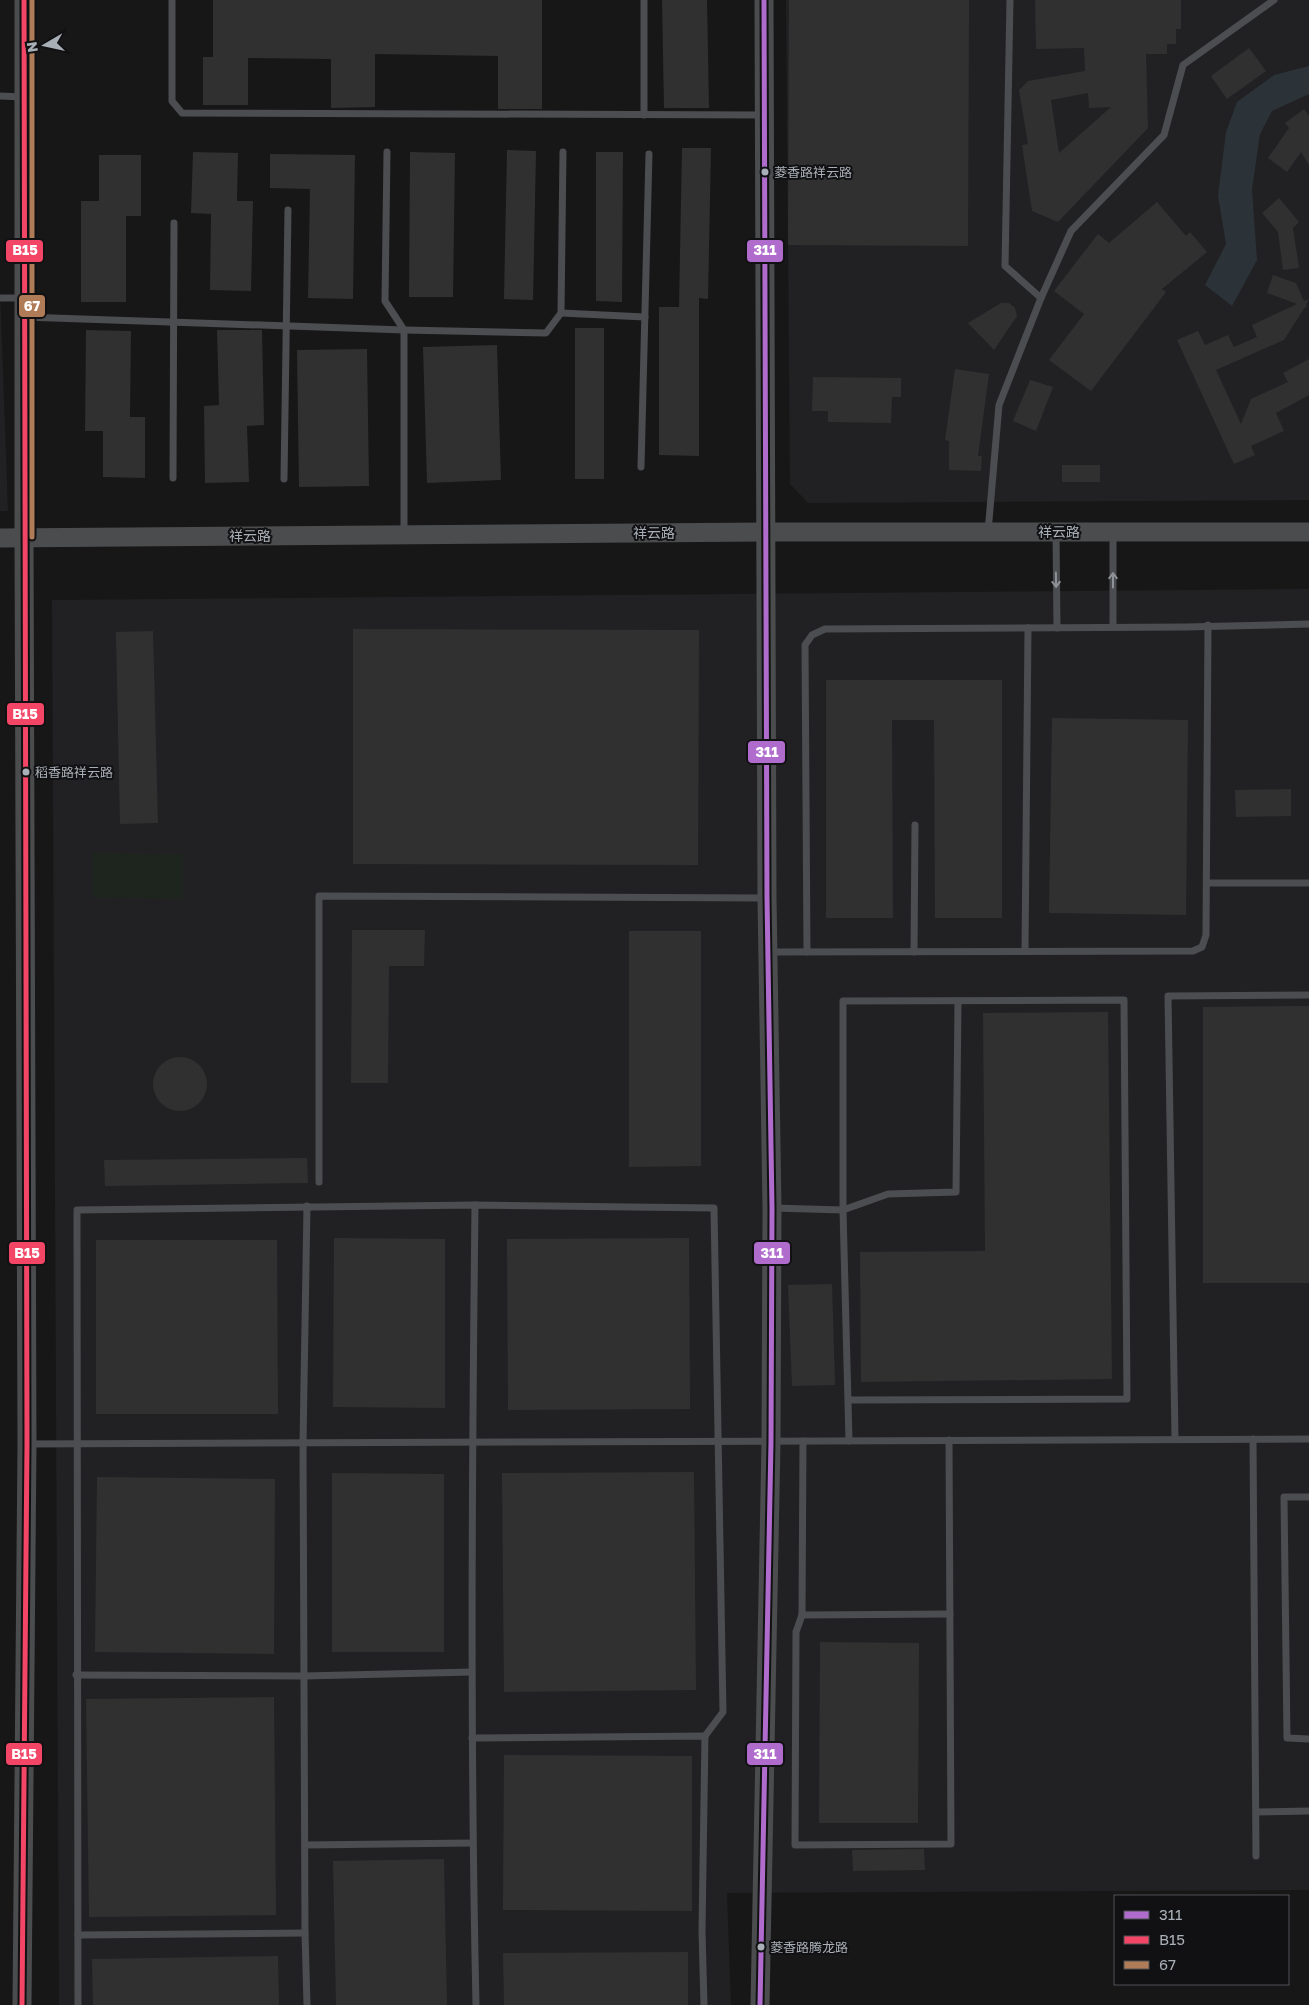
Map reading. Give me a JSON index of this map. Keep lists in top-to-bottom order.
{
  "streets": {
    "street": ["祥云路"]
  },
  "places": ["菱香路祥云路", "稻香路祥云路", "菱香路腾龙路"],
  "lines": ["transit line 311", "transit line B15", "transit line 67"],
  "legend": ["311", "B15", "67"],
  "north": "left"
}
